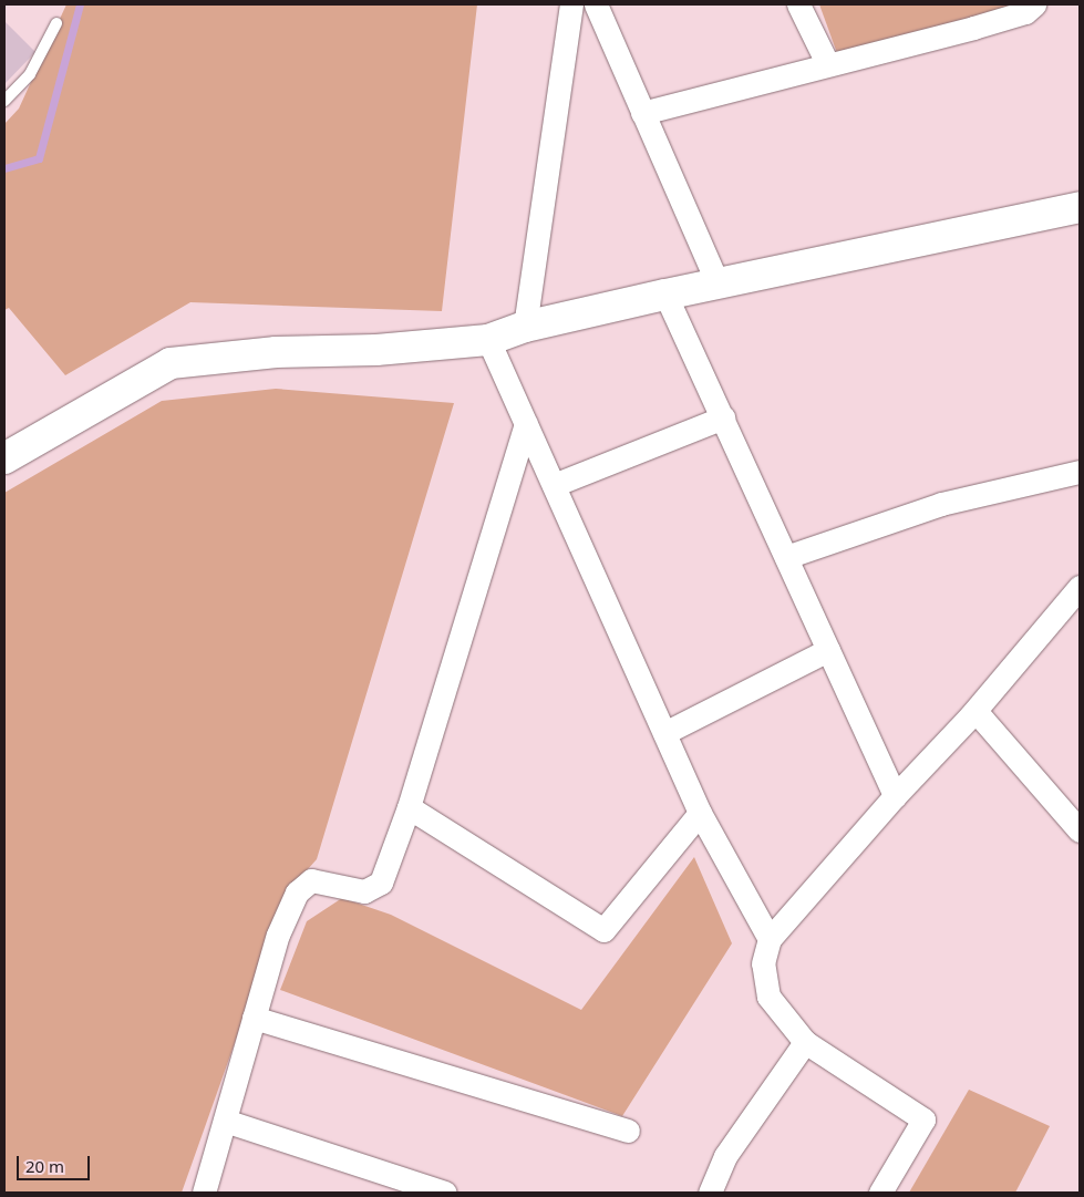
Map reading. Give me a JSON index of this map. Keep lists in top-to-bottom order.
{
  "scale_bar": "20 m"
}
